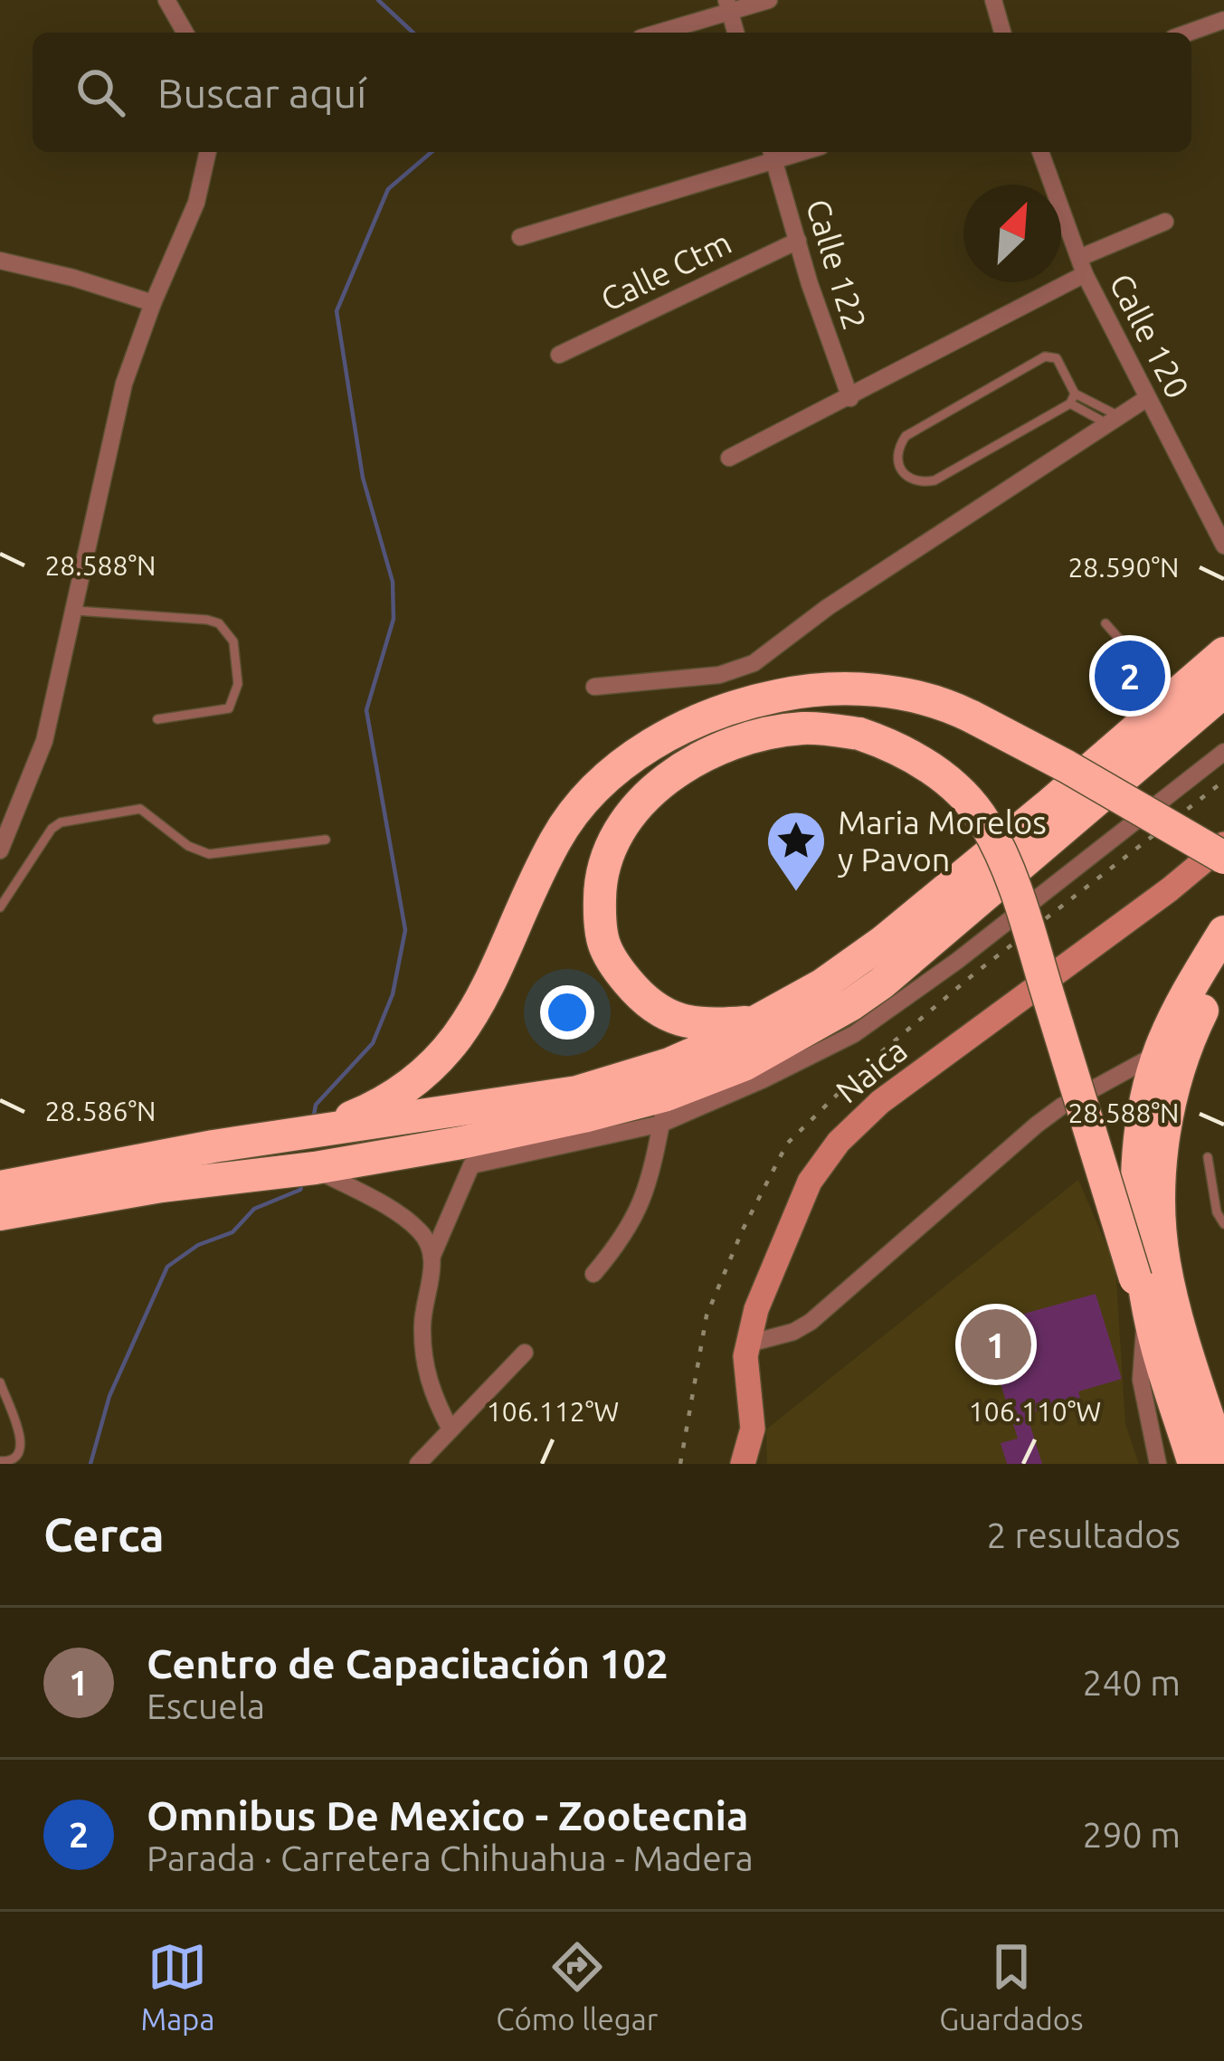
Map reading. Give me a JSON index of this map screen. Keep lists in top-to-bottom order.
{
  "streets": {
    "street": [
      "Calle 122",
      "Calle Ctm",
      "Calle 120",
      "Naica"
    ]
  },
  "crossings": [
    ["Calle 122", "Calle Ctm"]
  ],
  "places": {
    "place": ["Maria Morelos y Pavon"]
  },
  "north": "top right",
  "page": {
    "search": "Buscar aquí",
    "pins": ["2", "1"],
    "heading": ["Cerca", "2 resultados"],
    "list": [
      {
        "mark": "1",
        "name": "Centro de Capacitación 102",
        "note": "Escuela",
        "value": "240 m"
      },
      {
        "mark": "2",
        "name": "Omnibus De Mexico - Zootecnia",
        "note": "Parada · Carretera Chihuahua - Madera",
        "value": "290 m"
      }
    ],
    "nav": ["Mapa", "Cómo llegar", "Guardados"]
  },
  "coordinates": [
    "28.588°N",
    "28.590°N",
    "28.586°N",
    "106.112°W",
    "106.110°W"
  ]
}
